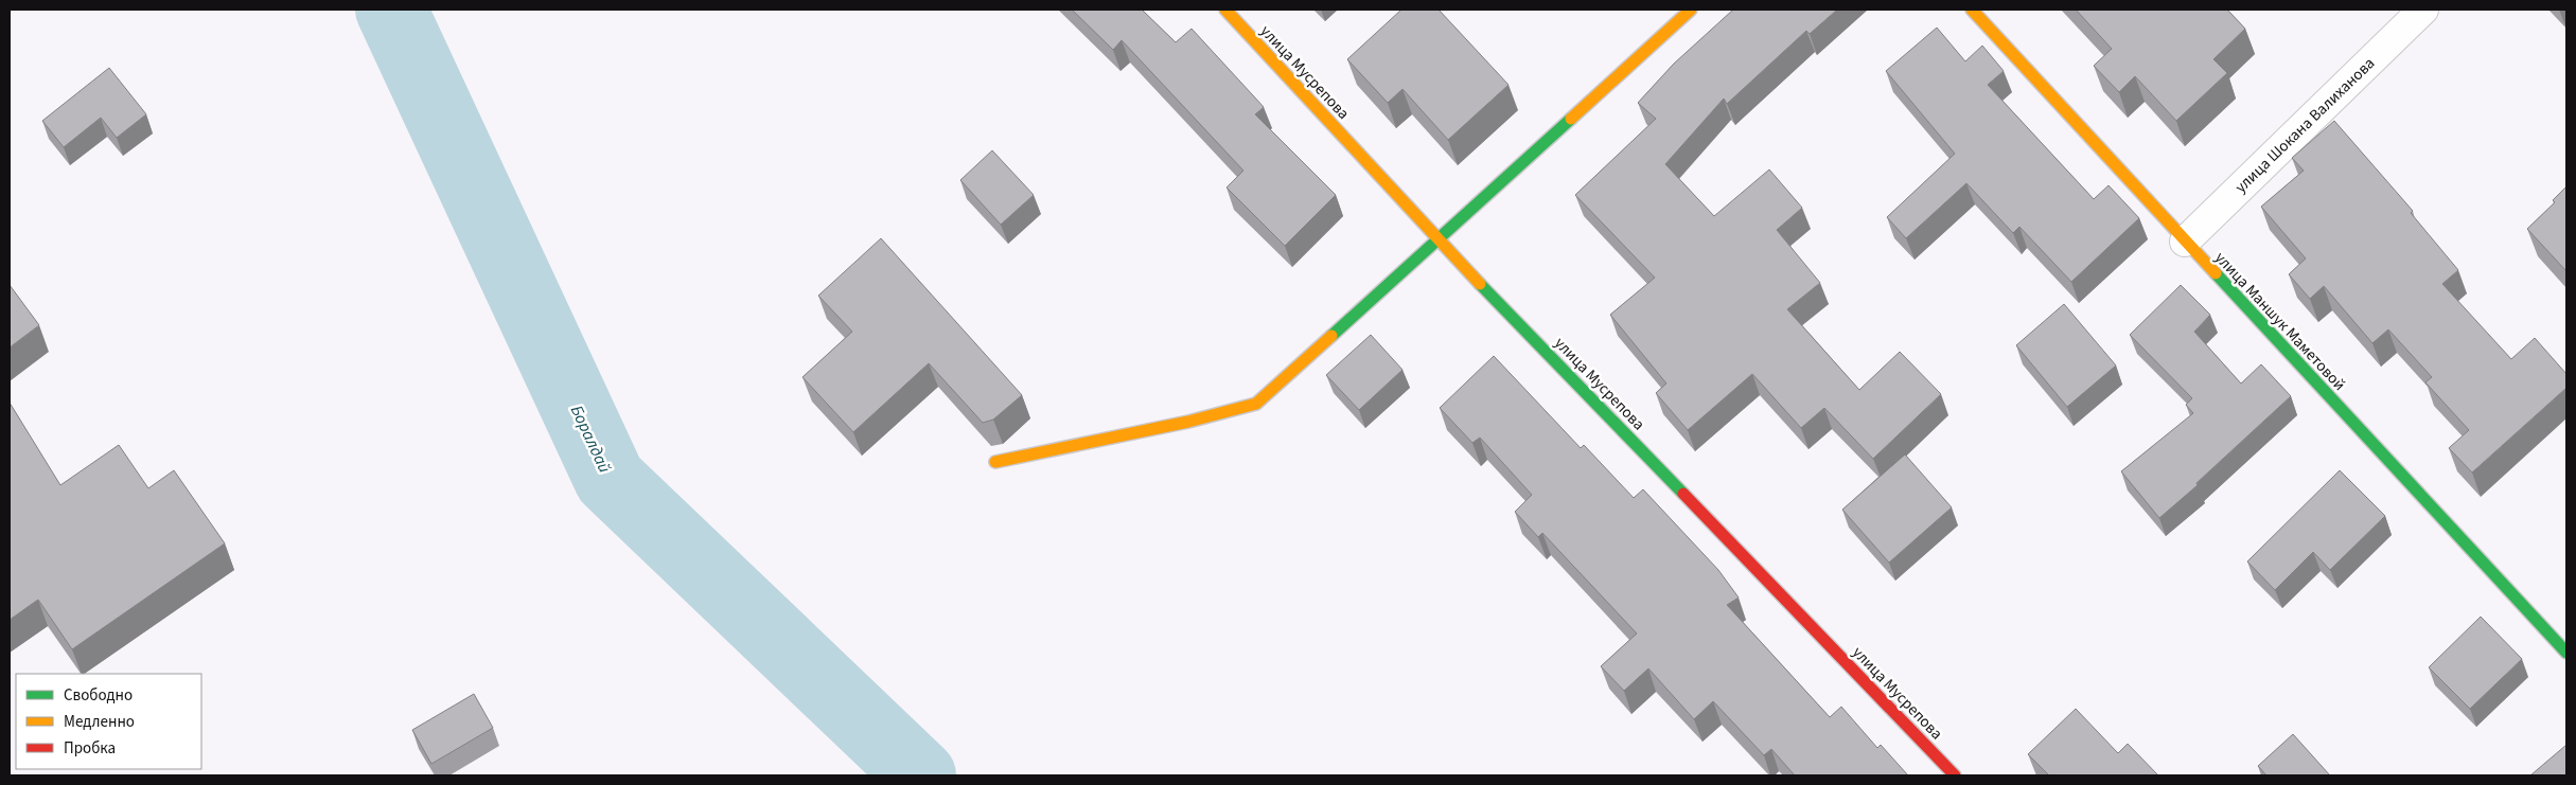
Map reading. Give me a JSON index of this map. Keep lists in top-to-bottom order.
{
  "streets": {
    "street": ["улица Мусрепова", "улица Шокана Валиханова", "улица Маншук Маметовой"]
  },
  "crossings": [
    ["улица Шокана Валиханова", "улица Маншук Маметовой"]
  ],
  "water": ["Боралдай"],
  "legend": ["Свободно", "Медленно", "Пробка"]
}
